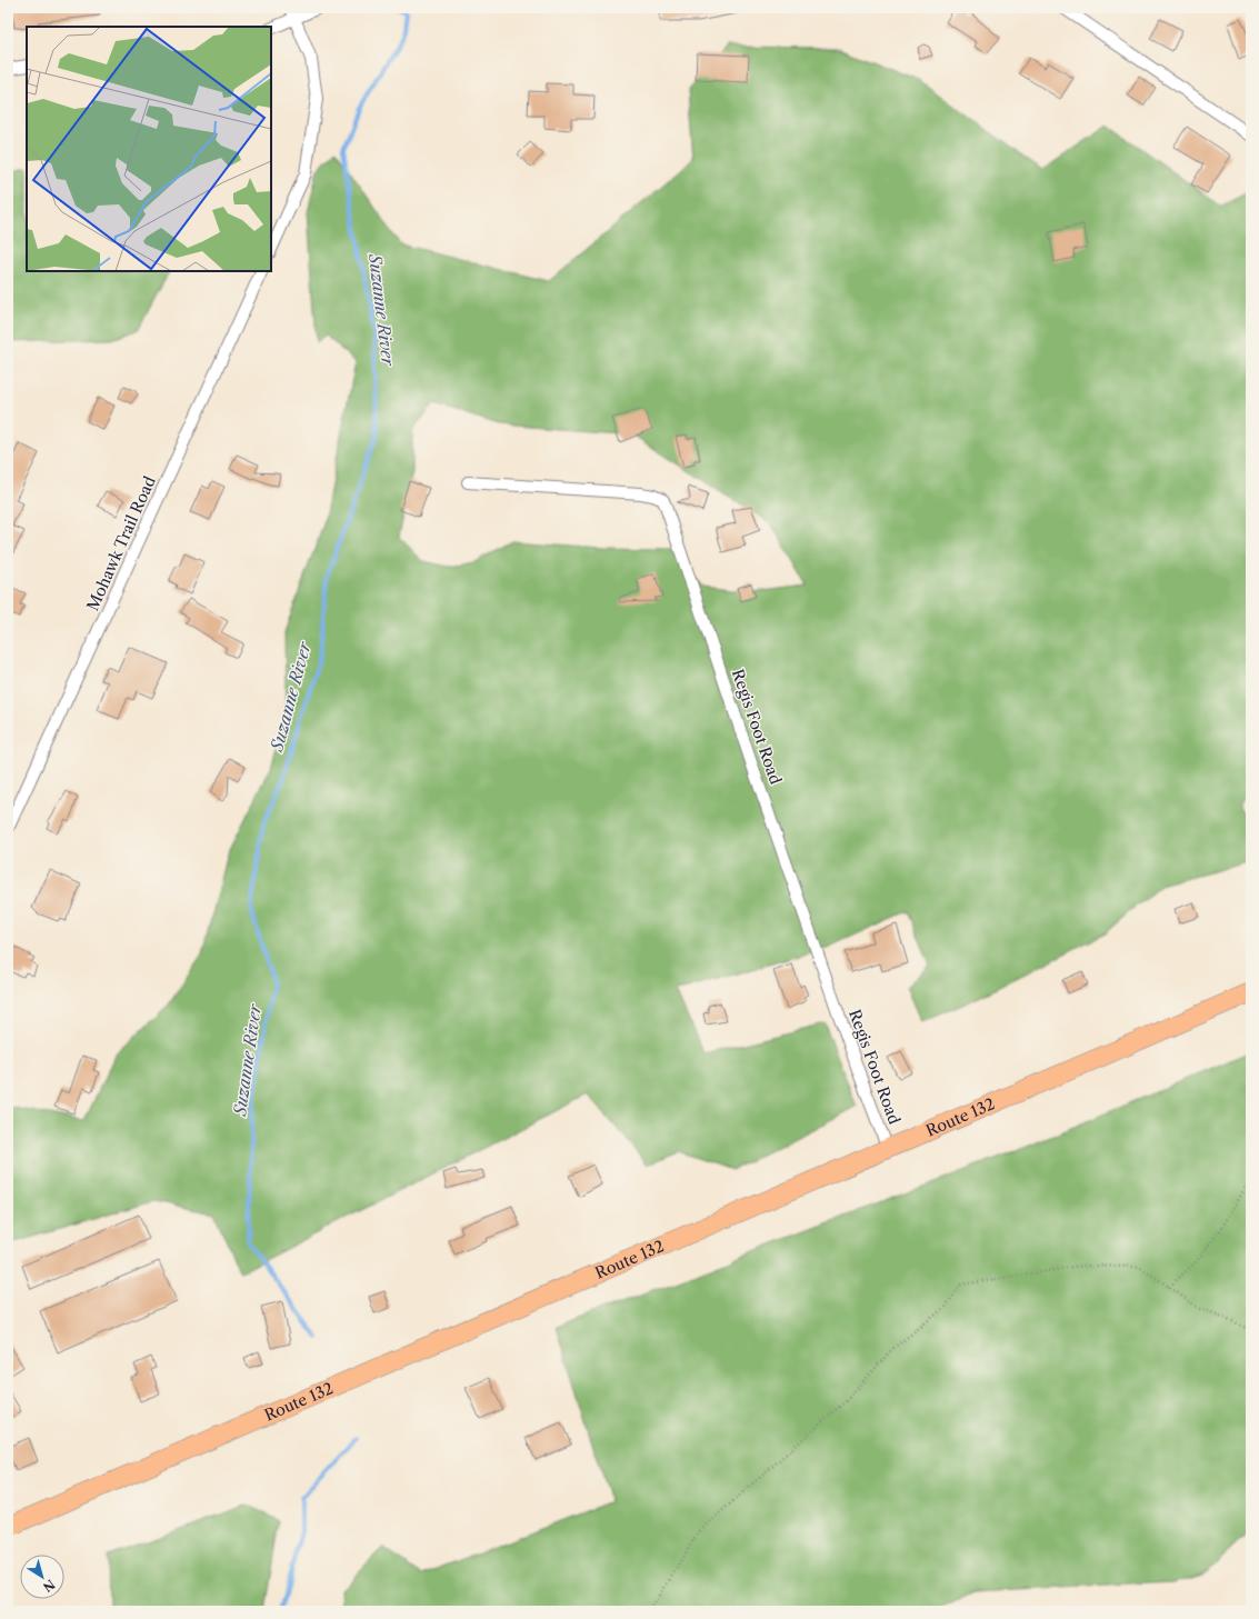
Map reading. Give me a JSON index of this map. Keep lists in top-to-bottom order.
{
  "streets": {
    "highway": ["Route 132"],
    "street": ["Mohawk Trail Road", "Regis Foot Road"]
  },
  "crossings": [
    ["Regis Foot Road", "Route 132"]
  ],
  "water": ["Suzanne River"],
  "north": "bottom right"
}
